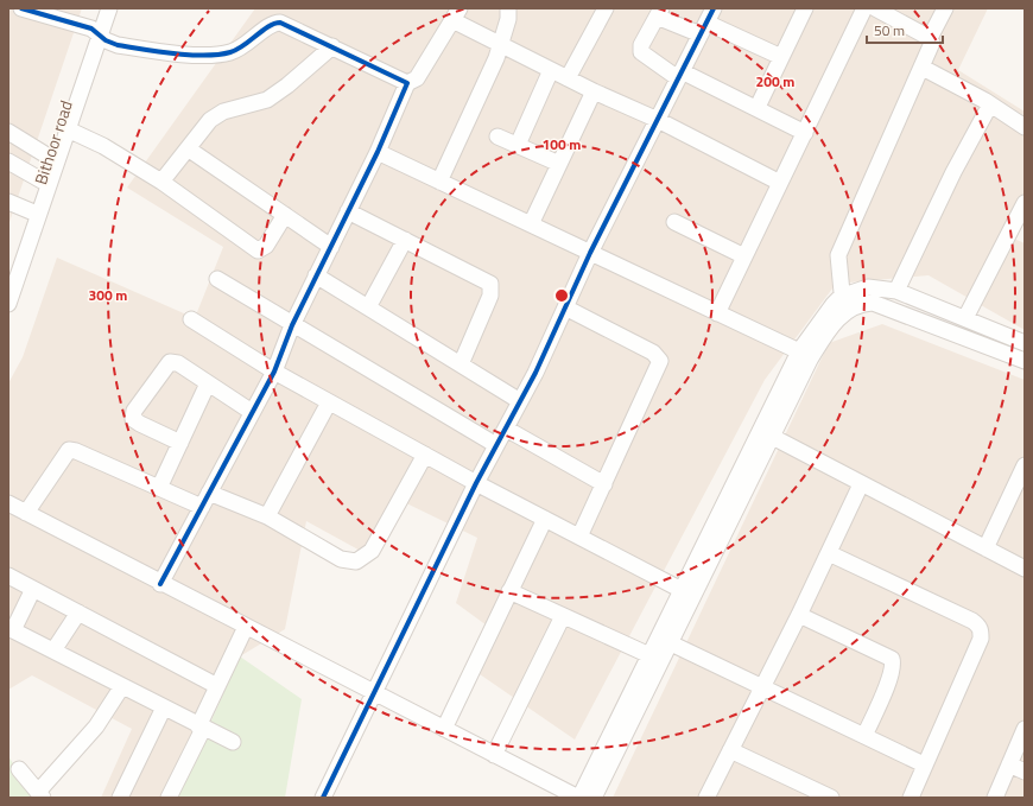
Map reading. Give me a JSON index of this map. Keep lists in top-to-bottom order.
{
  "streets": {
    "street": ["Bithoor road"]
  },
  "scale_bar": "50 m",
  "rings": ["200 m", "100 m", "300 m"]
}
